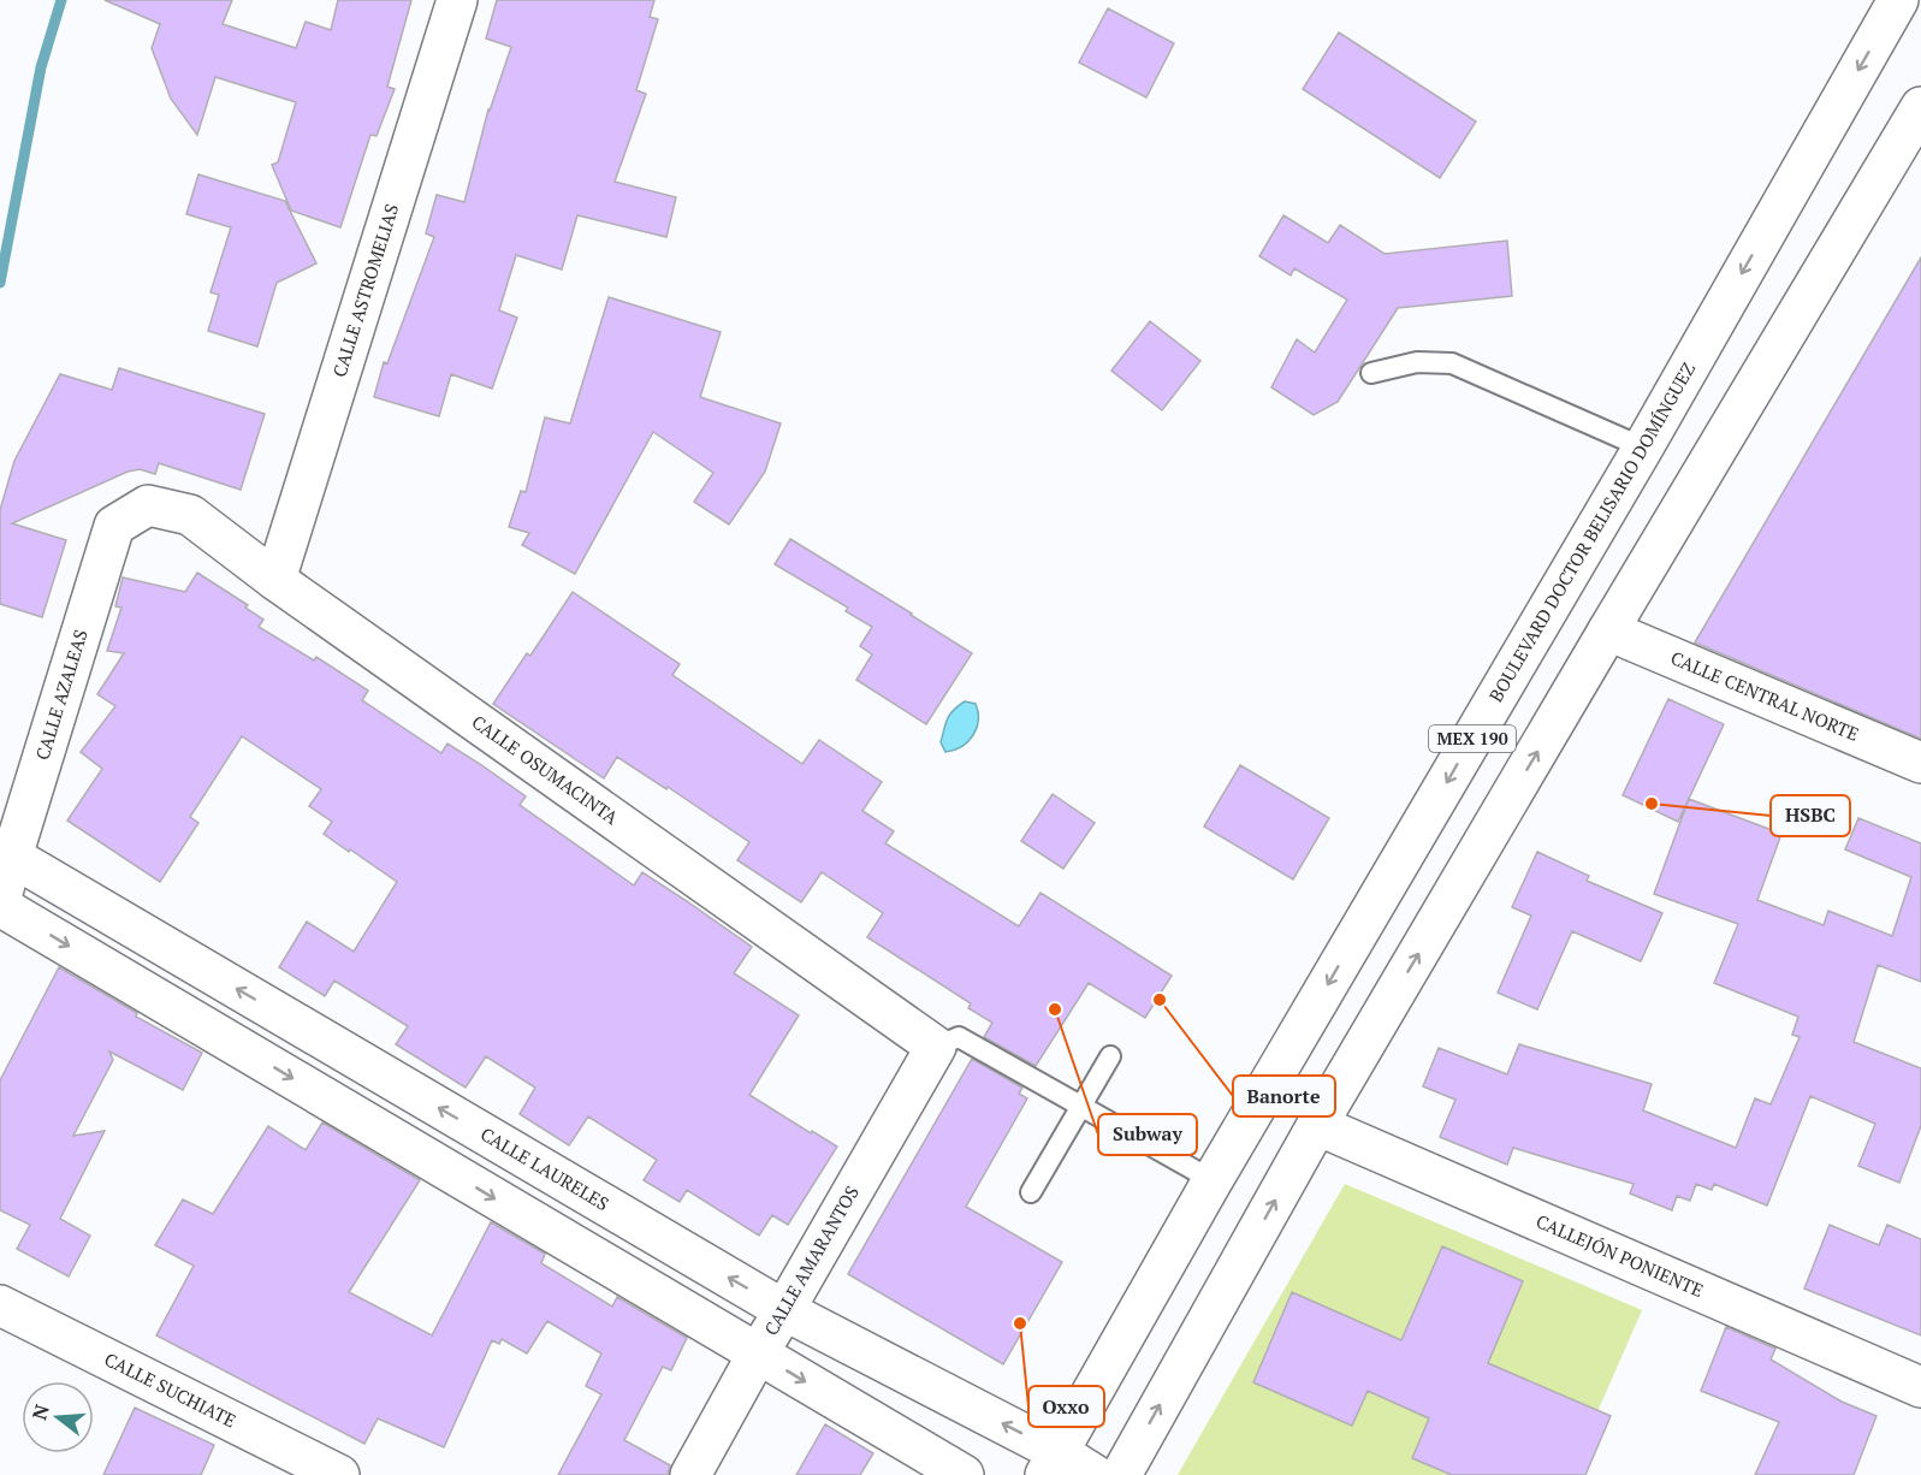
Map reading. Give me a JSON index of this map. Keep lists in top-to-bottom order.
{
  "streets": {
    "street": [
      "CALLE ASTROMELIAS",
      "BOULEVARD DOCTOR BELISARIO DOMÍNGUEZ",
      "CALLE AZALEAS",
      "CALLE CENTRAL NORTE",
      "MEX 190",
      "CALLE OSUMACINTA",
      "CALLE LAURELES",
      "CALLEJÓN PONIENTE",
      "CALLE AMARANTOS",
      "CALLE SUCHIATE"
    ]
  },
  "crossings": [
    ["CALLE ASTROMELIAS", "CALLE OSUMACINTA"],
    ["BOULEVARD DOCTOR BELISARIO DOMÍNGUEZ", "CALLE LAURELES"],
    ["CALLE AZALEAS", "CALLE OSUMACINTA"],
    ["CALLE AZALEAS", "CALLE LAURELES"],
    ["CALLE CENTRAL NORTE", "MEX 190"],
    ["MEX 190", "CALLEJÓN PONIENTE"],
    ["CALLE OSUMACINTA", "CALLE AMARANTOS"],
    ["CALLE LAURELES", "CALLE AMARANTOS"]
  ],
  "places": [
    "HSBC",
    "Banorte",
    "Subway",
    "Oxxo"
  ],
  "north": "left"
}
